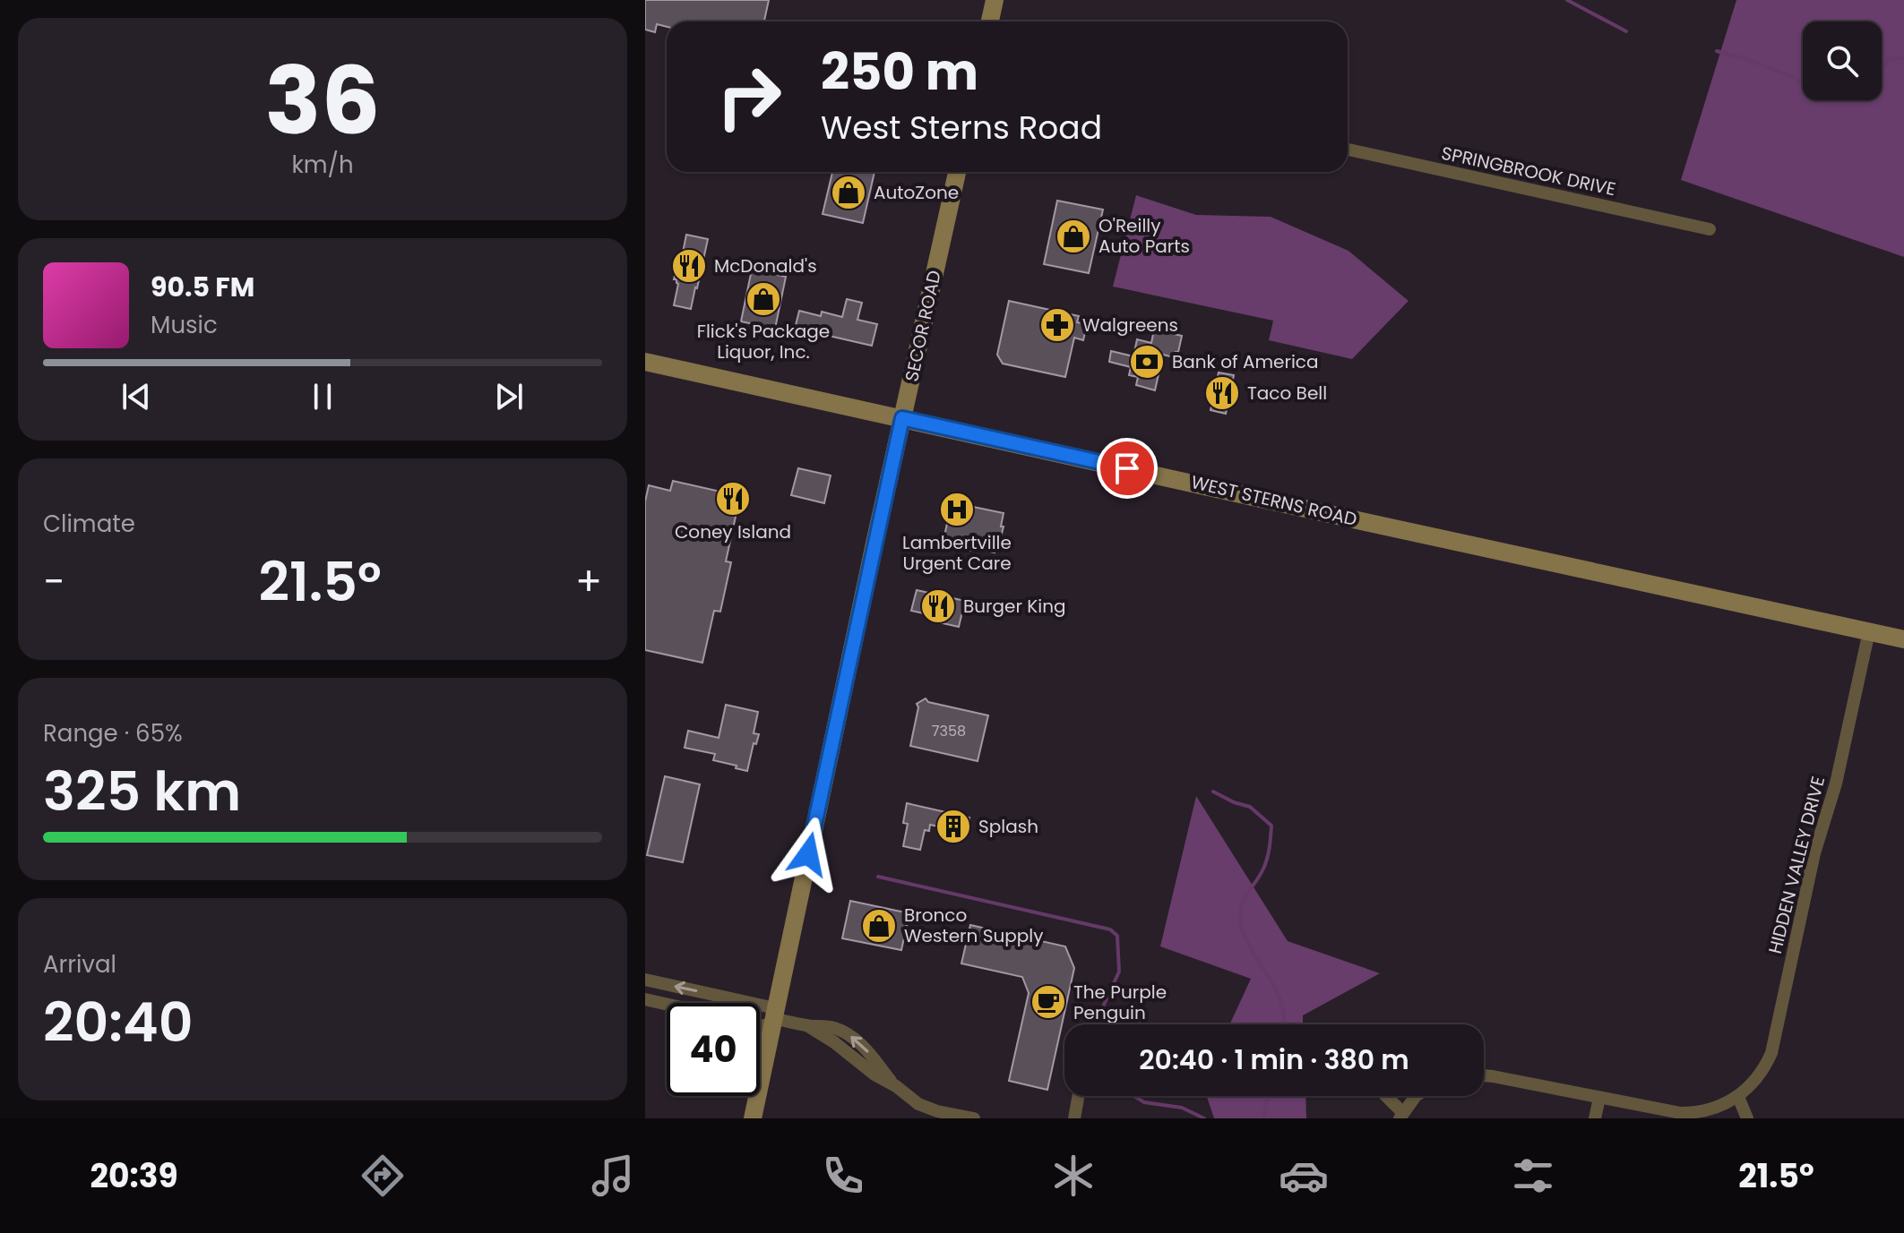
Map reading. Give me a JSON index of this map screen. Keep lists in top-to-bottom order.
{
  "streets": {
    "main road": ["SECOR ROAD", "WEST STERNS ROAD"],
    "street": ["SPRINGBROOK DRIVE", "HIDDEN VALLEY DRIVE"]
  },
  "crossings": [
    ["SECOR ROAD", "WEST STERNS ROAD"],
    ["WEST STERNS ROAD", "HIDDEN VALLEY DRIVE"]
  ],
  "places": {
    "shop": [
      "AutoZone",
      "O'Reilly Auto Parts",
      "Flick's Package Liquor, Inc.",
      "Bronco Western Supply"
    ],
    "restaurant": [
      "McDonald's",
      "Taco Bell",
      "Coney Island",
      "Burger King"
    ],
    "pharmacy": ["Walgreens"],
    "bank": ["Bank of America"],
    "hospital": ["Lambertville Urgent Care"],
    "building": ["Splash"],
    "cafe": ["The Purple Penguin"]
  },
  "house_numbers": ["7358"],
  "page": {
    "tile": [
      ["36", "km/h"],
      "Climate",
      ["Range · 65%", "325 km"],
      ["Arrival", "20:40"]
    ],
    "turn": ["250 m", "West Sterns Road"],
    "song": ["90.5 FM", "Music"],
    "heat": ["−", "21.5°", "+"],
    "limit": "40",
    "trip": "20:40 · 1 min · 380 m",
    "tabs": ["20:39", "21.5°"]
  }
}
